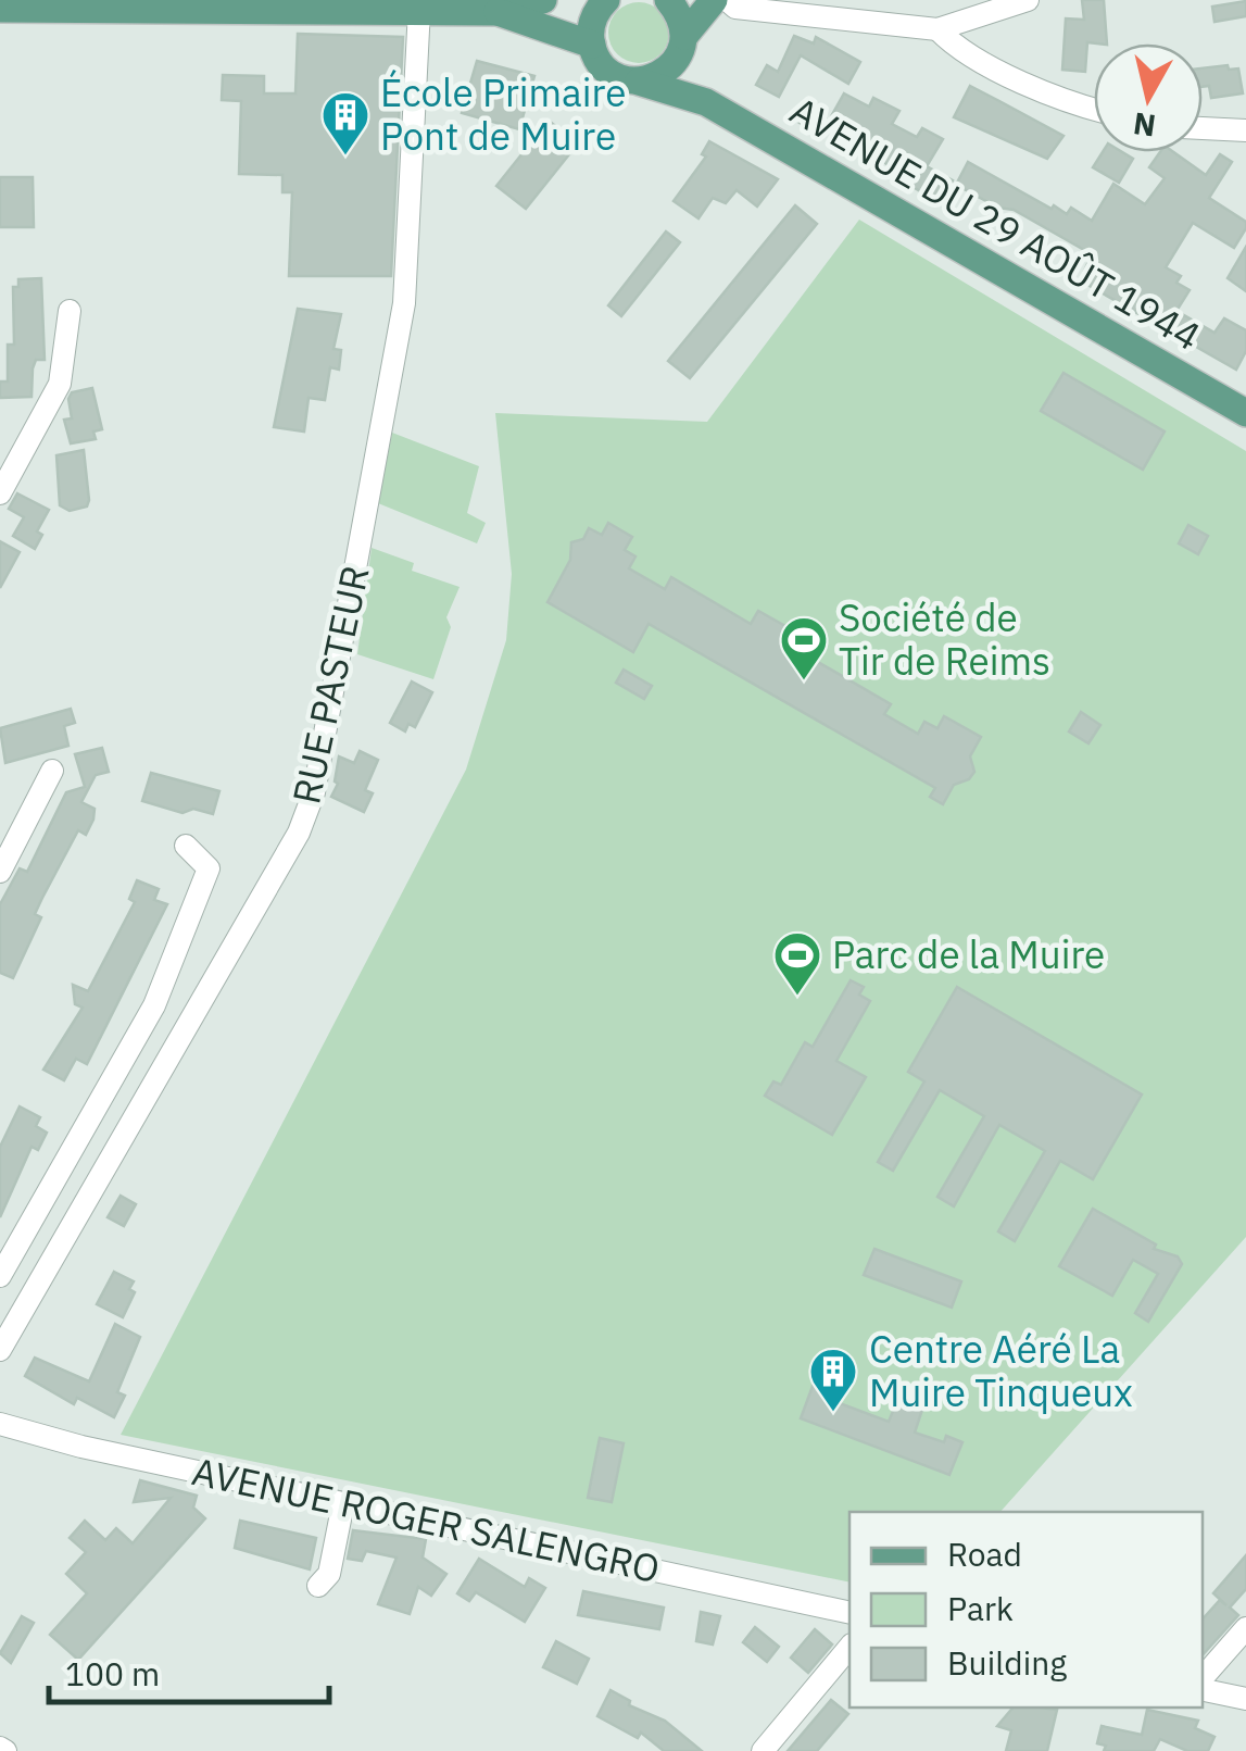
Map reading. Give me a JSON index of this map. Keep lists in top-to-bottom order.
{
  "streets": {
    "main road": ["AVENUE DU 29 AOÛT 1944"],
    "street": ["RUE PASTEUR", "AVENUE ROGER SALENGRO"]
  },
  "places": {
    "building": ["École Primaire Pont de Muire", "Centre Aéré La Muire Tinqueux"],
    "sports": ["Société de Tir de Reims", "Parc de la Muire"]
  },
  "legend": ["Road", "Park", "Building"],
  "scale_bar": "100 m",
  "north": "bottom"
}
